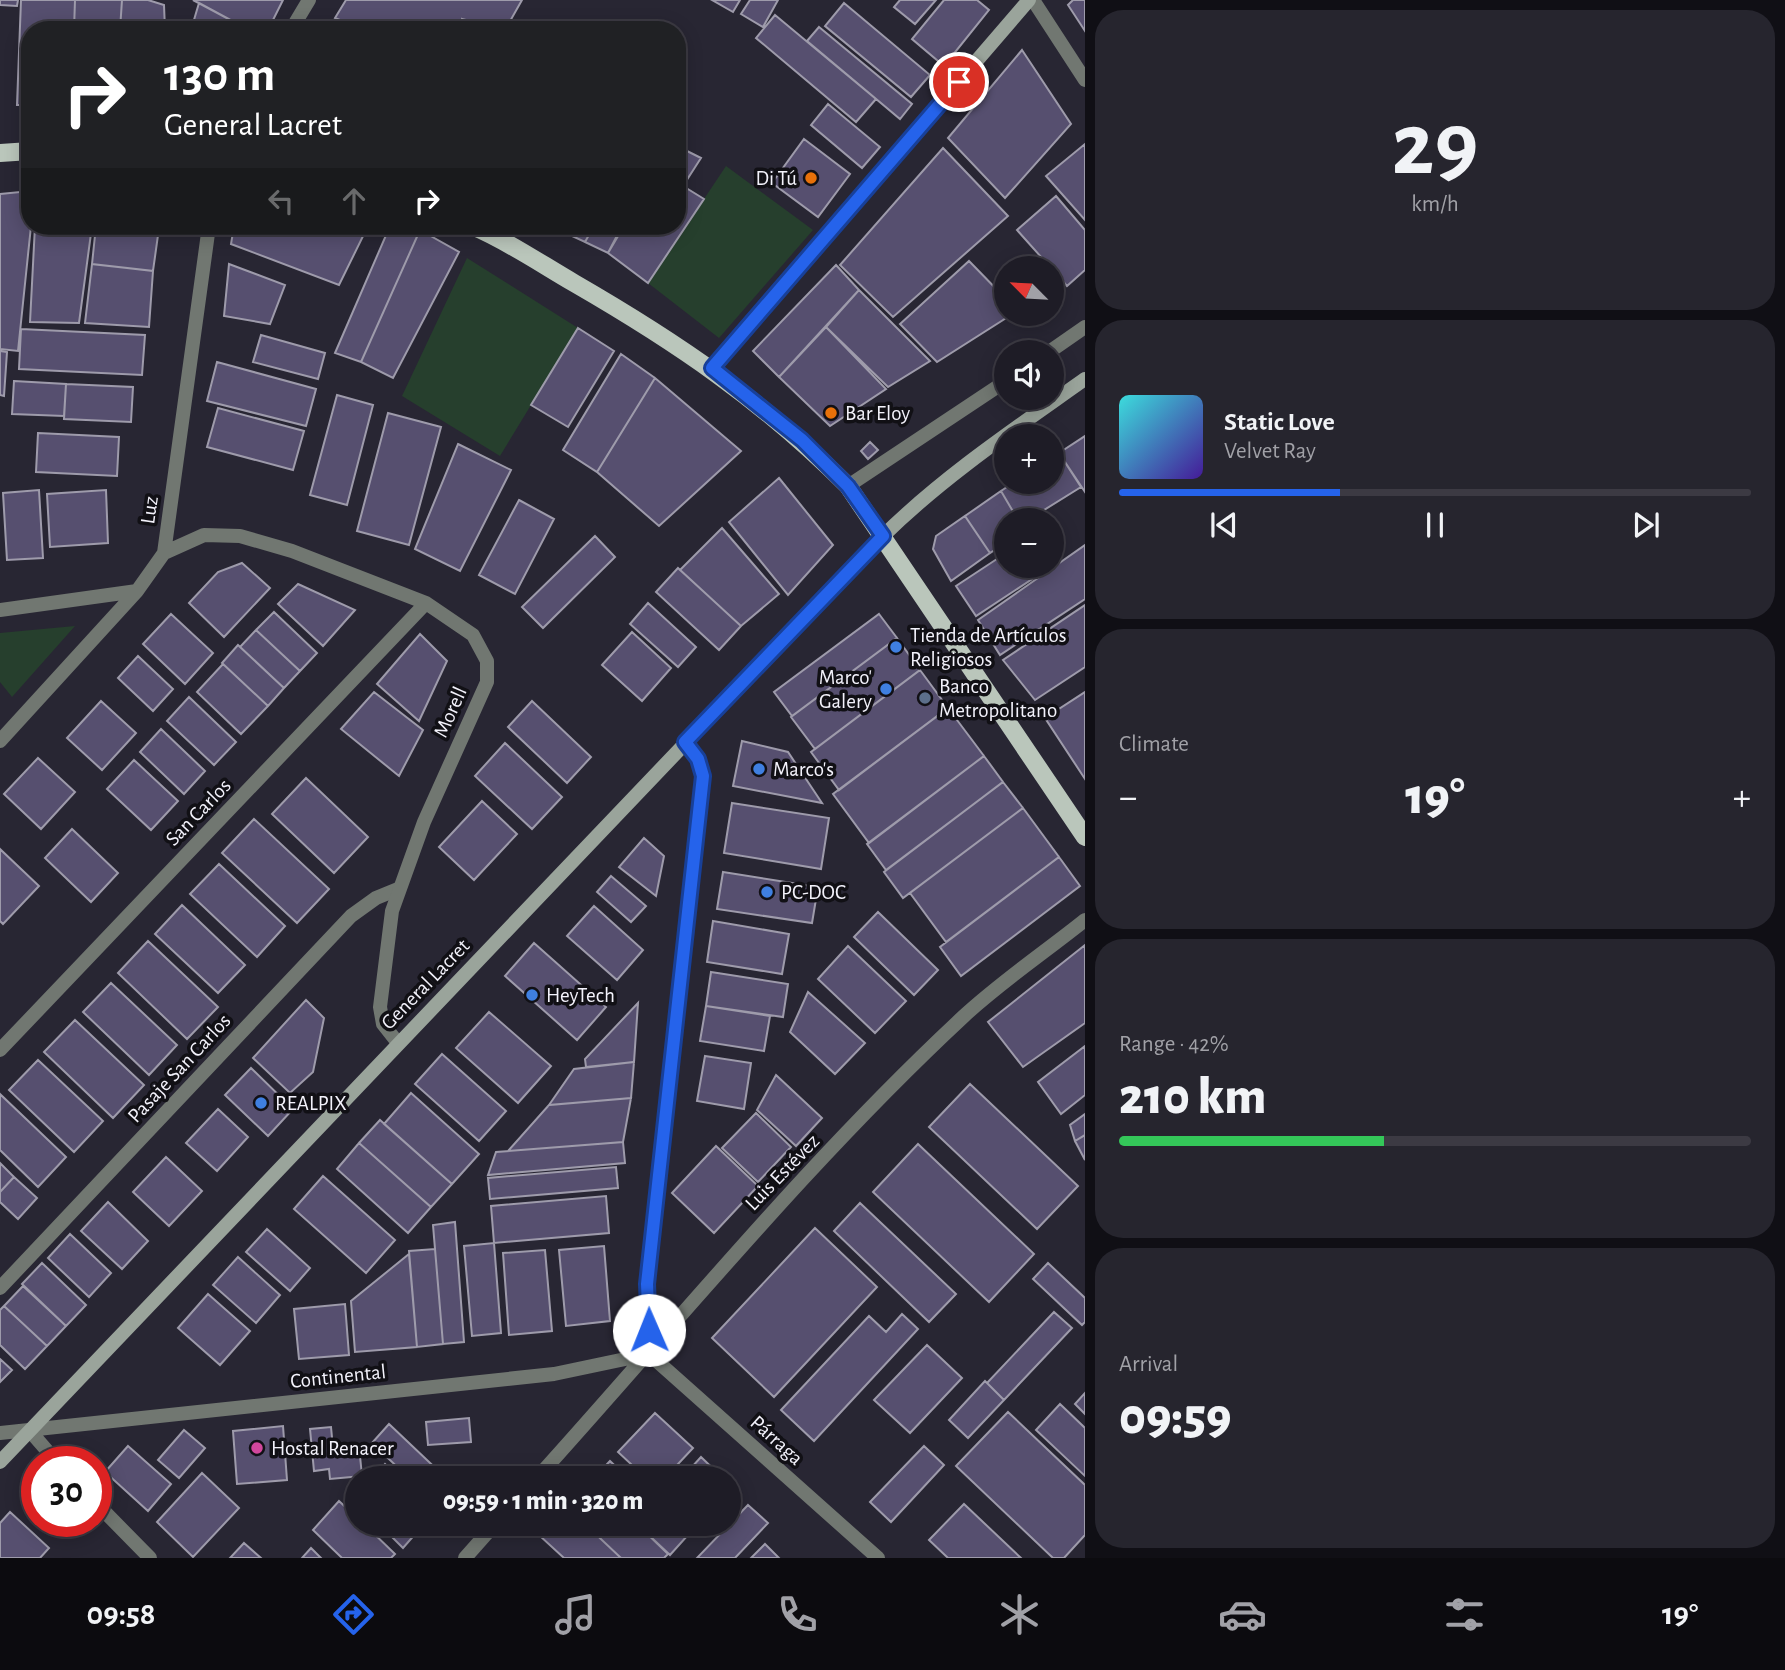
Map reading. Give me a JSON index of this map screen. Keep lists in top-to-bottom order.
{
  "streets": {
    "main road": ["General Lacret"],
    "street": [
      "Luz",
      "Morell",
      "San Carlos",
      "Pasaje San Carlos",
      "Luis Estévez",
      "Continental",
      "Párraga"
    ]
  },
  "crossings": [
    ["Luz", "Morell"],
    ["Morell", "San Carlos"],
    ["Morell", "General Lacret"],
    ["Morell", "Pasaje San Carlos"],
    ["General Lacret", "Continental"],
    ["Luis Estévez", "Continental"],
    ["Luis Estévez", "Párraga"],
    ["Continental", "Párraga"]
  ],
  "places": [
    "Di Tú",
    "Bar Eloy",
    "Tienda de Artículos Religiosos",
    "Marco' Galery",
    "Banco Metropolitano",
    "Marco's",
    "PC-DOC",
    "HeyTech",
    "REALPIX",
    "Hostal Renacer"
  ],
  "north": "top left",
  "page": {
    "tile": [
      ["29", "km/h"],
      "Climate",
      ["Range · 42%", "210 km"],
      ["Arrival", "09:59"]
    ],
    "turn": ["130 m", "General Lacret"],
    "map_buttons": ["+", "−"],
    "song": ["Static Love", "Velvet Ray"],
    "heat": ["−", "19°", "+"],
    "limit": "30",
    "trip": "09:59 · 1 min · 320 m",
    "tabs": ["09:58", "19°"]
  }
}
